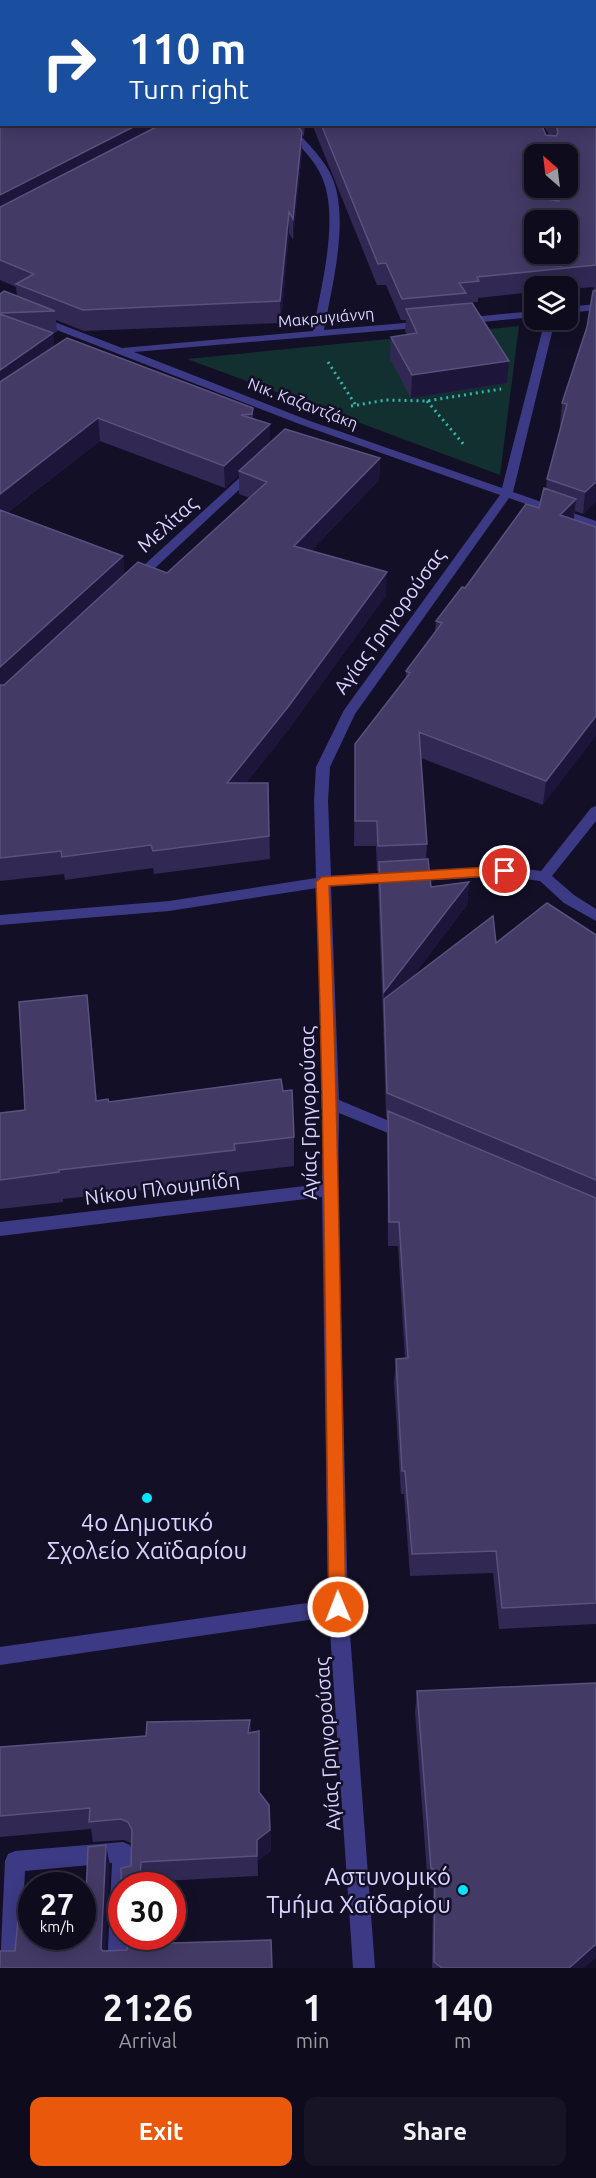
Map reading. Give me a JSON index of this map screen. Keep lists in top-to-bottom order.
{
  "streets": {
    "street": [
      "Μακρυγιάννη",
      "Νικ. Καζαντζάκη",
      "Μελίτας",
      "Αγίας Γρηγορούσας",
      "Νίκου Πλουμπίδη"
    ]
  },
  "crossings": [
    ["Μακρυγιάννη", "Νικ. Καζαντζάκη"],
    ["Νικ. Καζαντζάκη", "Αγίας Γρηγορούσας"],
    ["Αγίας Γρηγορούσας", "Νίκου Πλουμπίδη"]
  ],
  "places": ["4ο Δημοτικό Σχολείο Χαϊδαρίου", "Αστυνομικό Τμήμα Χαϊδαρίου"],
  "north": "top left",
  "page": {
    "turn": ["110 m", "Turn right"],
    "speed": "27 km/h",
    "limit": "30",
    "eta": [
      "21:26",
      "Arrival",
      "1",
      "min",
      "140",
      "m"
    ],
    "buttons": ["Exit", "Share"]
  }
}
